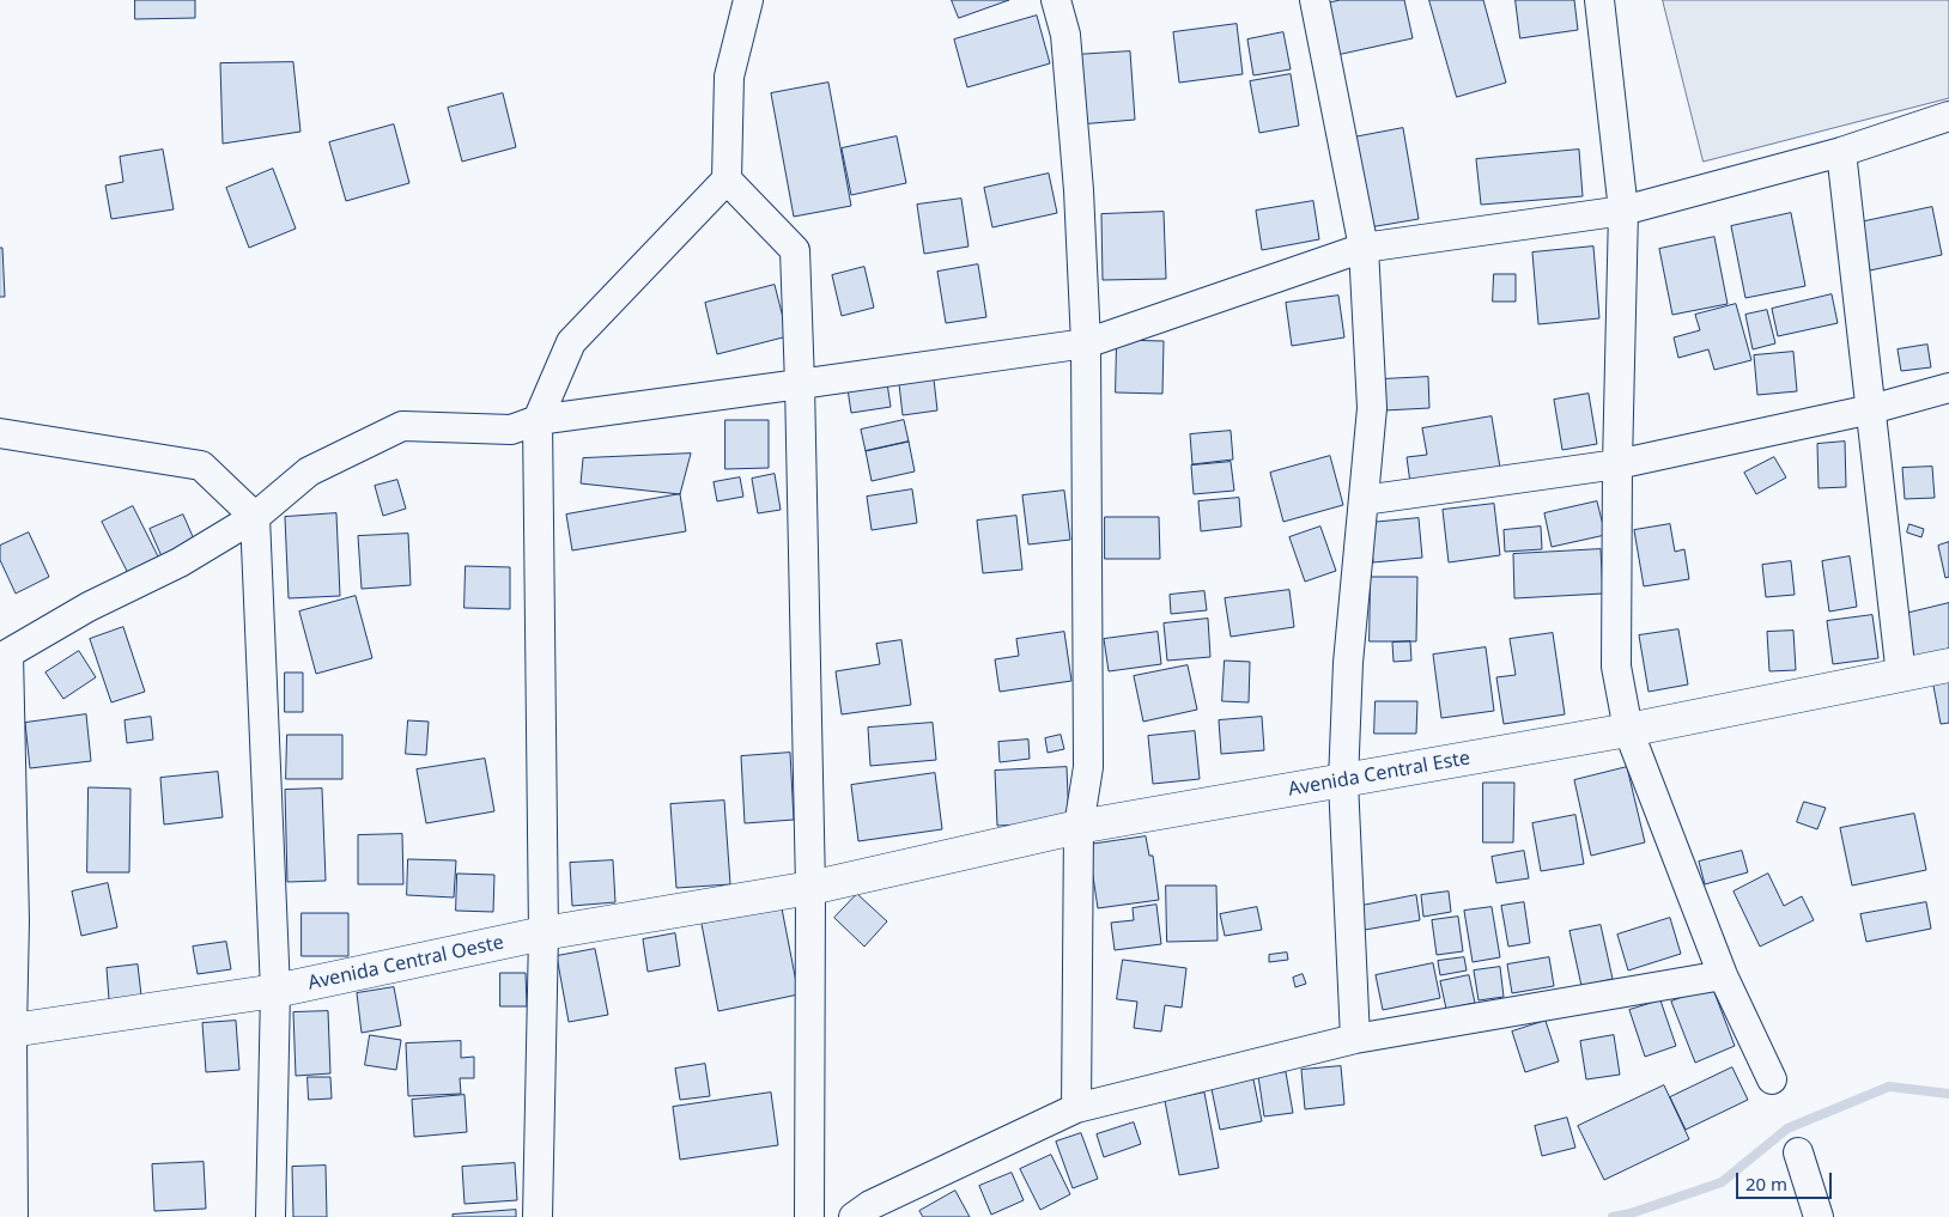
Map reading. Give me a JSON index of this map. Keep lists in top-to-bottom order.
{
  "streets": {
    "street": ["Avenida Central Este", "Avenida Central Oeste"]
  },
  "crossings": [
    ["Avenida Central Este", "Avenida Central Oeste"]
  ],
  "scale_bar": "20 m"
}
